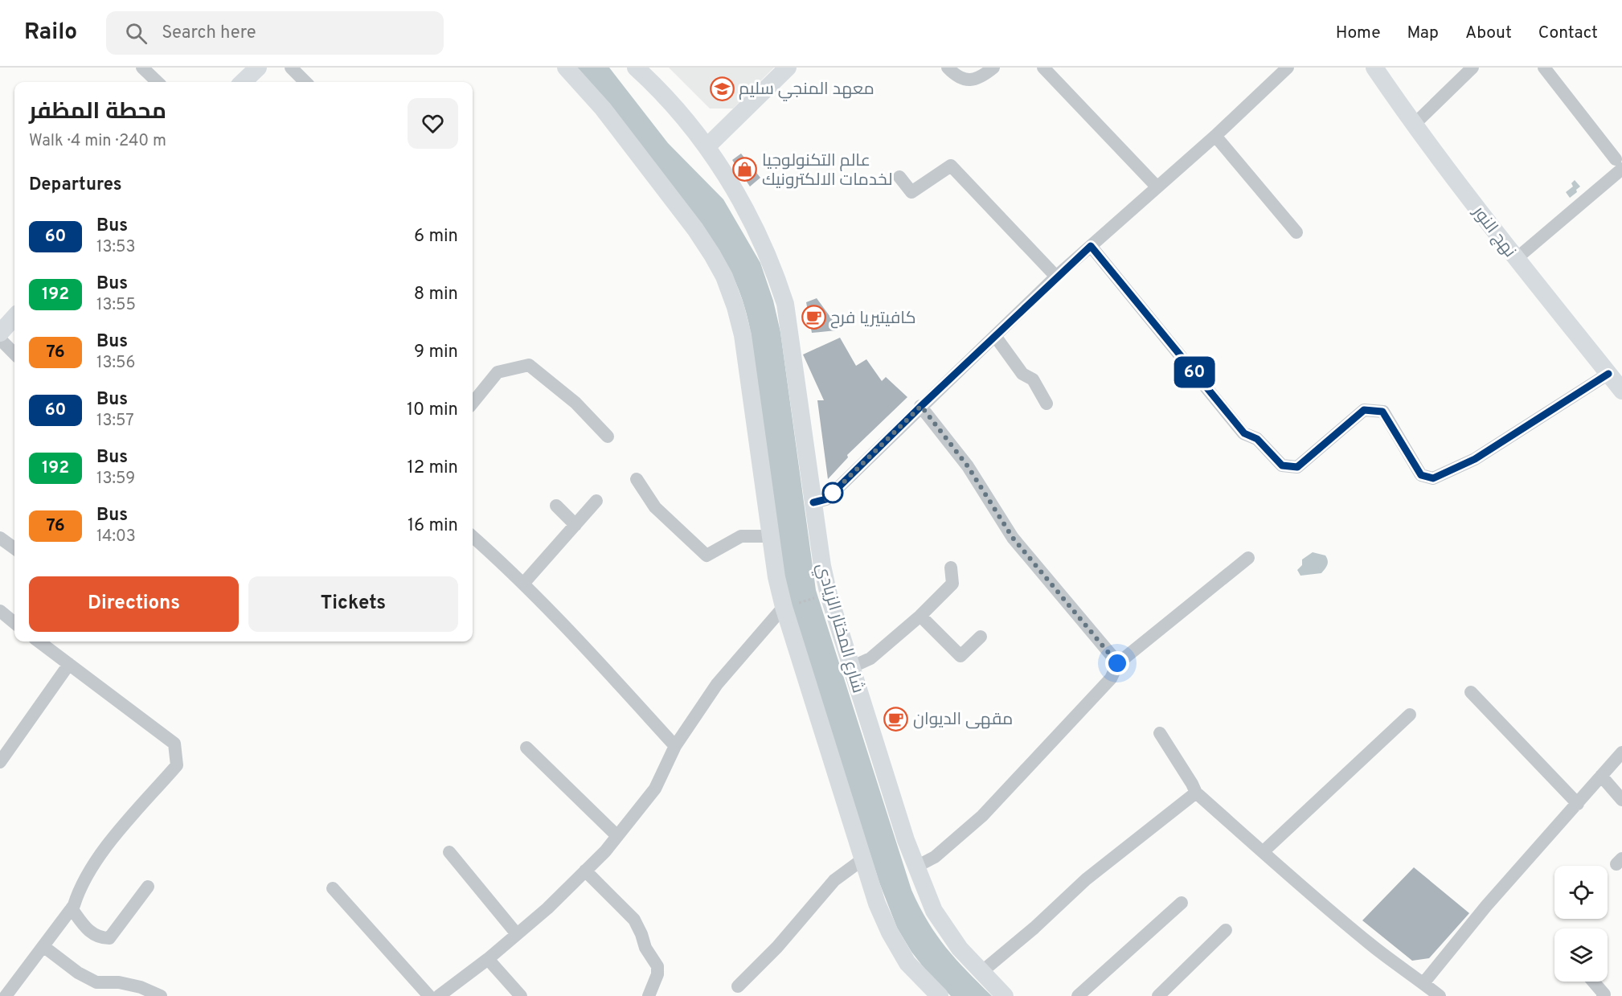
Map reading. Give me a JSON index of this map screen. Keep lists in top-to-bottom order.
{
  "streets": {
    "street": ["نهج النور", "شارع المختار الزيادي"]
  },
  "places": {
    "school or university": ["معهد المنجي سليم"],
    "shop": ["عالم التكنولوجيا لخدمات الالكترونيك"],
    "cafe": ["كافيتيريا فرح", "مقهى الديوان"]
  },
  "lines": ["bus line 60"],
  "page": {
    "header": "Railo",
    "search": "Search here",
    "nav": [
      "Home",
      "Map",
      "About",
      "Contact"
    ],
    "on_map": "60",
    "heading": [
      ["محطة المظفر", "Walk · 4 min · 240 m"],
      "Departures"
    ],
    "list": [
      {
        "mark": "60",
        "name": "Bus",
        "note": "13:53",
        "value": "6 min"
      },
      {
        "mark": "192",
        "name": "Bus",
        "note": "13:55",
        "value": "8 min"
      },
      {
        "mark": "76",
        "name": "Bus",
        "note": "13:56",
        "value": "9 min"
      },
      {
        "mark": "60",
        "name": "Bus",
        "note": "13:57",
        "value": "10 min"
      },
      {
        "mark": "192",
        "name": "Bus",
        "note": "13:59",
        "value": "12 min"
      },
      {
        "mark": "76",
        "name": "Bus",
        "note": "14:03",
        "value": "16 min"
      }
    ],
    "buttons": ["Directions", "Tickets"]
  }
}
